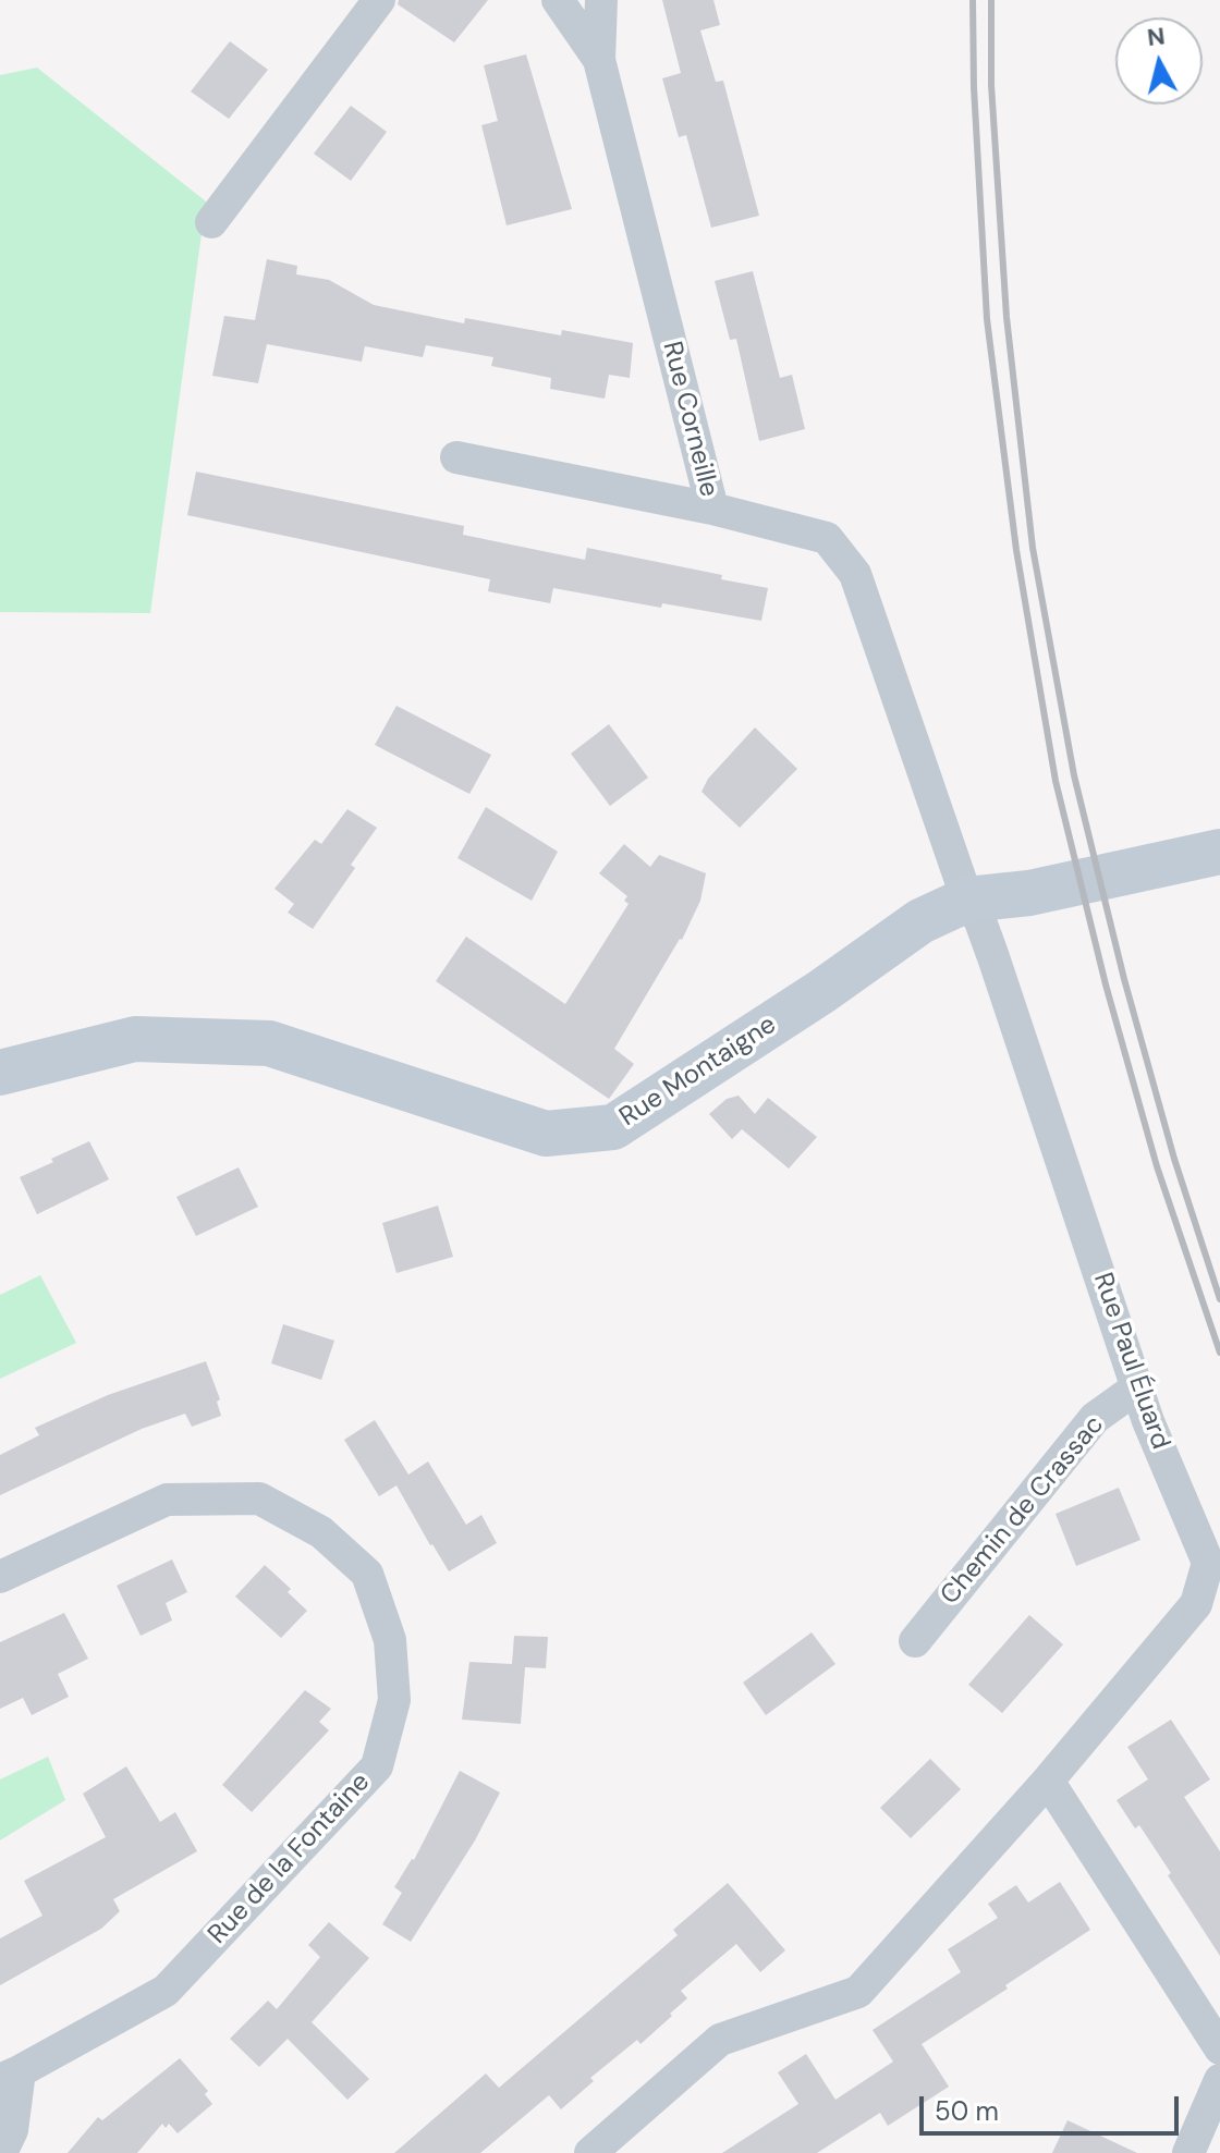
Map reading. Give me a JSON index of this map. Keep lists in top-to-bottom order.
{
  "streets": {
    "street": [
      "Rue Corneille",
      "Rue Montaigne",
      "Rue Paul Éluard",
      "Chemin de Crassac",
      "Rue de la Fontaine"
    ]
  },
  "crossings": [
    ["Rue Corneille", "Rue Montaigne"],
    ["Rue Corneille", "Rue Paul Éluard"],
    ["Rue Montaigne", "Rue Paul Éluard"],
    ["Rue Paul Éluard", "Chemin de Crassac"]
  ],
  "scale_bar": "50 m",
  "north": "top"
}
